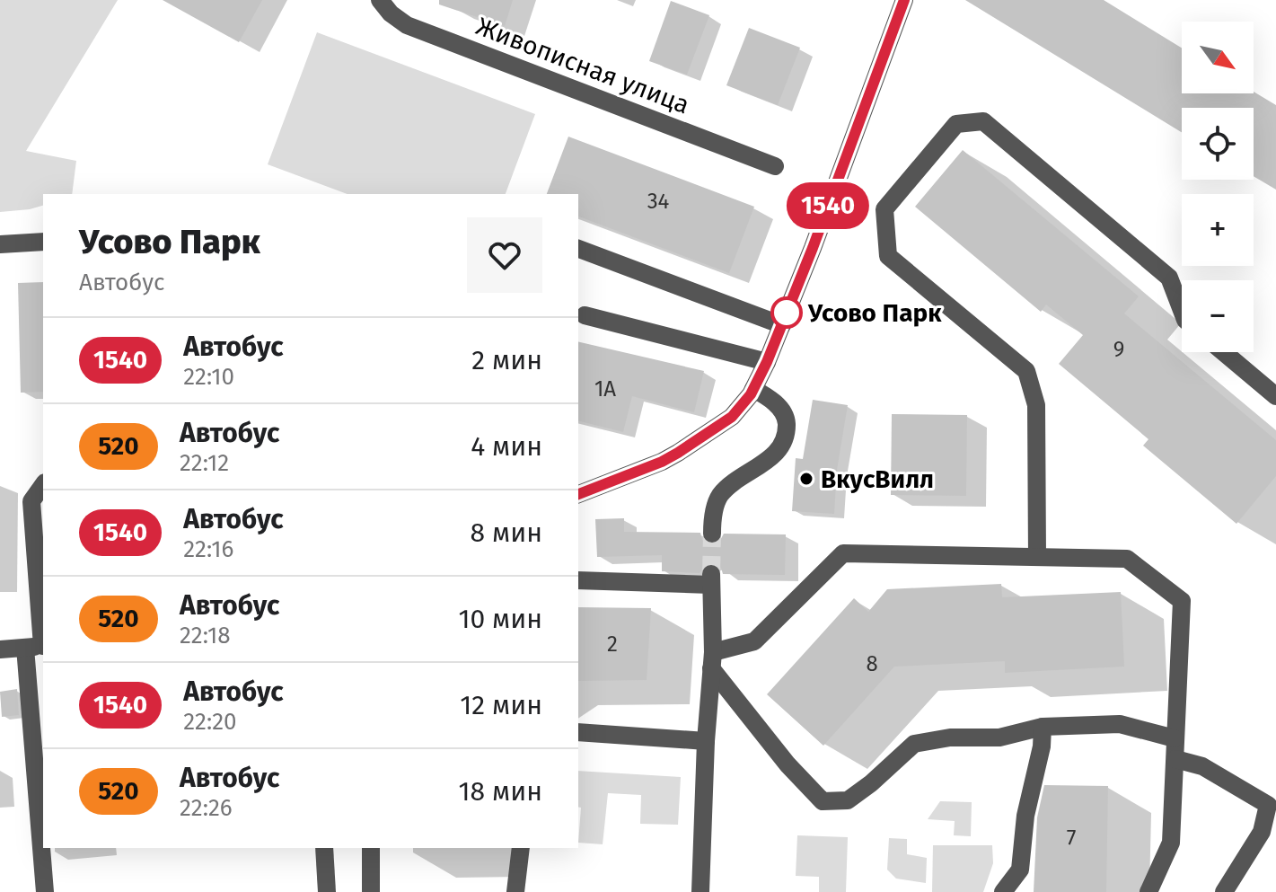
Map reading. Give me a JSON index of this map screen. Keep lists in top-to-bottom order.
{
  "streets": {
    "street": ["Живописная улица"]
  },
  "places": ["Усово Парк", "ВкусВилл"],
  "lines": ["bus line 1540"],
  "house_numbers": [
    "34",
    "9",
    "1А",
    "2",
    "8",
    "7"
  ],
  "north": "bottom right",
  "page": {
    "on_map": "1540",
    "map_buttons": ["+", "−"],
    "heading": ["Усово Парк", "Автобус"],
    "list": [
      {
        "mark": "1540",
        "name": "Автобус",
        "note": "22:10",
        "value": "2 мин"
      },
      {
        "mark": "520",
        "name": "Автобус",
        "note": "22:12",
        "value": "4 мин"
      },
      {
        "mark": "1540",
        "name": "Автобус",
        "note": "22:16",
        "value": "8 мин"
      },
      {
        "mark": "520",
        "name": "Автобус",
        "note": "22:18",
        "value": "10 мин"
      },
      {
        "mark": "1540",
        "name": "Автобус",
        "note": "22:20",
        "value": "12 мин"
      },
      {
        "mark": "520",
        "name": "Автобус",
        "note": "22:26",
        "value": "18 мин"
      }
    ]
  }
}
